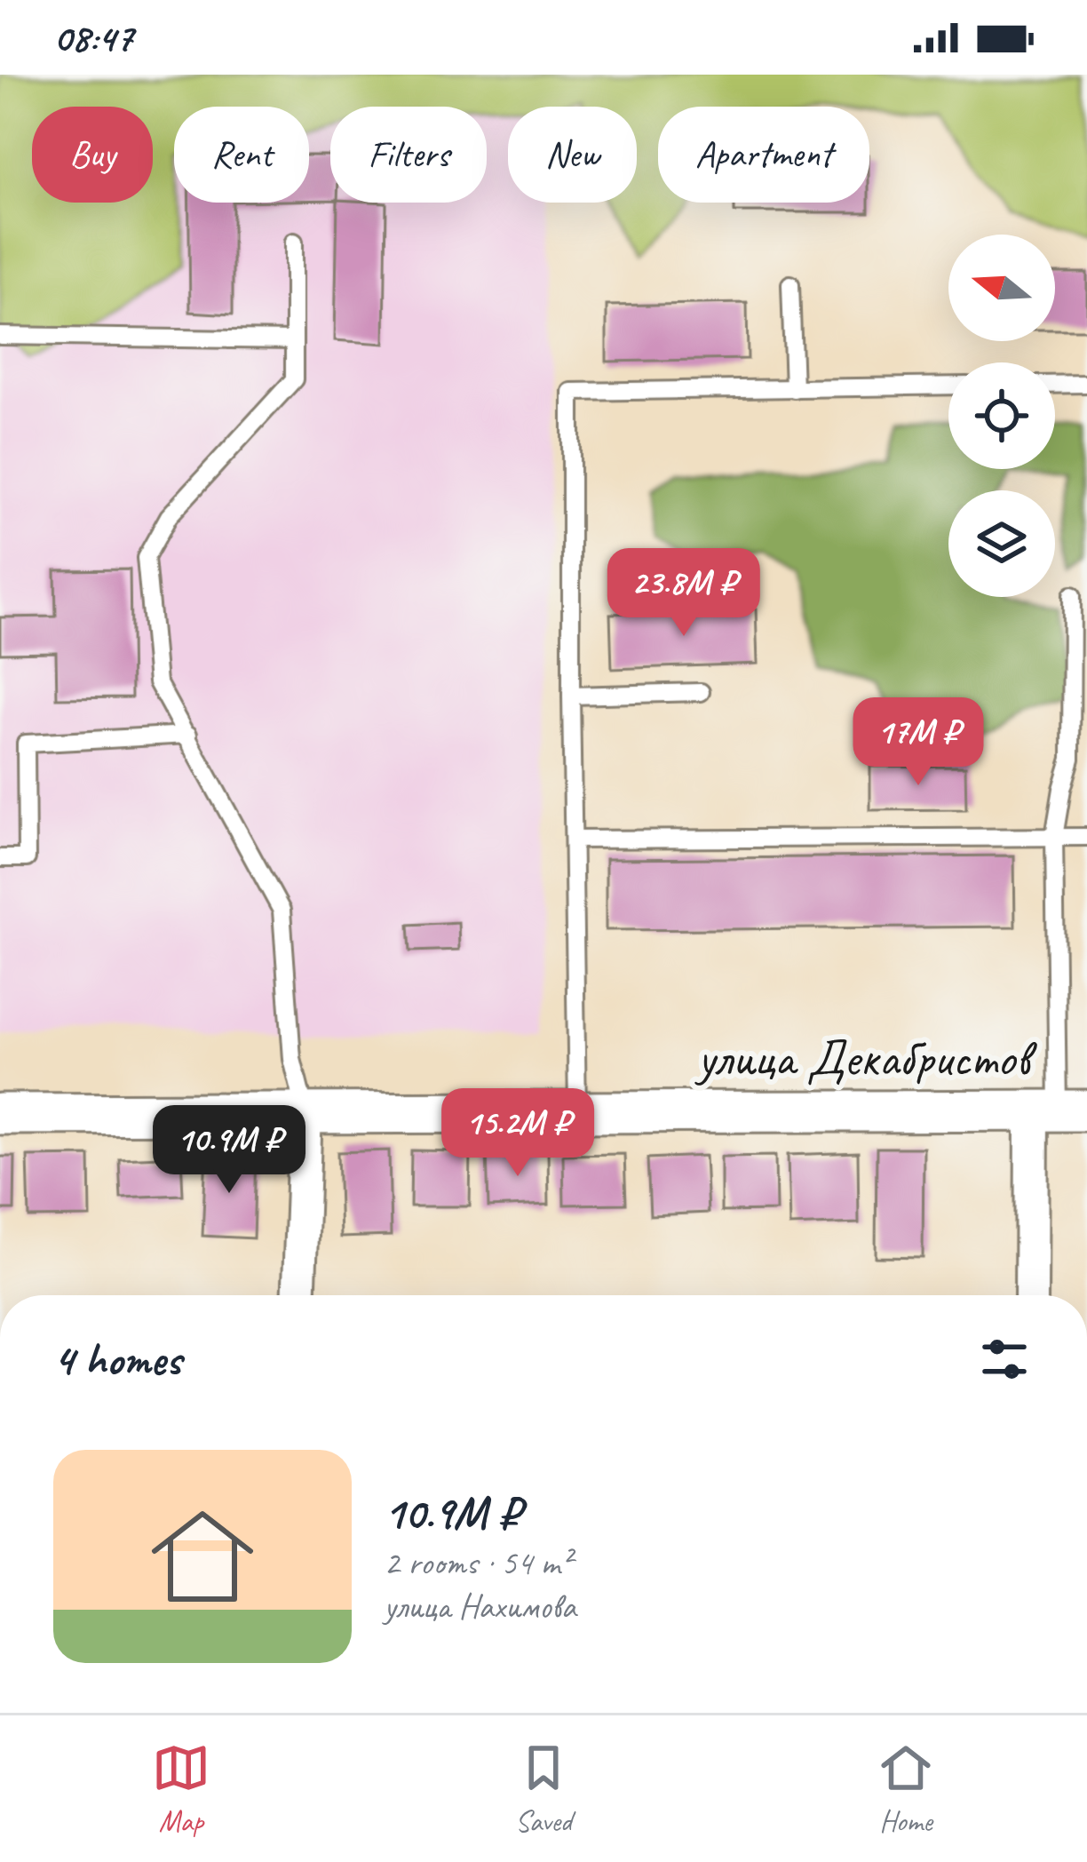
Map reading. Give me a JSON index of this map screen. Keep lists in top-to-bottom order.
{
  "streets": {
    "street": ["улица Декабристов"]
  },
  "north": "left",
  "page": {
    "status": "08:47",
    "chip": [
      "Buy",
      "Rent",
      "Filters",
      "New",
      "Apartment"
    ],
    "price": [
      "23.8M ₽",
      "17M ₽",
      "15.2M ₽",
      "10.9M ₽"
    ],
    "heading": "4 homes",
    "list": [
      {
        "name": "10.9M ₽",
        "note": "2 rooms · 54 m² · улица Нахимова"
      }
    ],
    "tabs": ["Map", "Saved", "Home"]
  }
}
